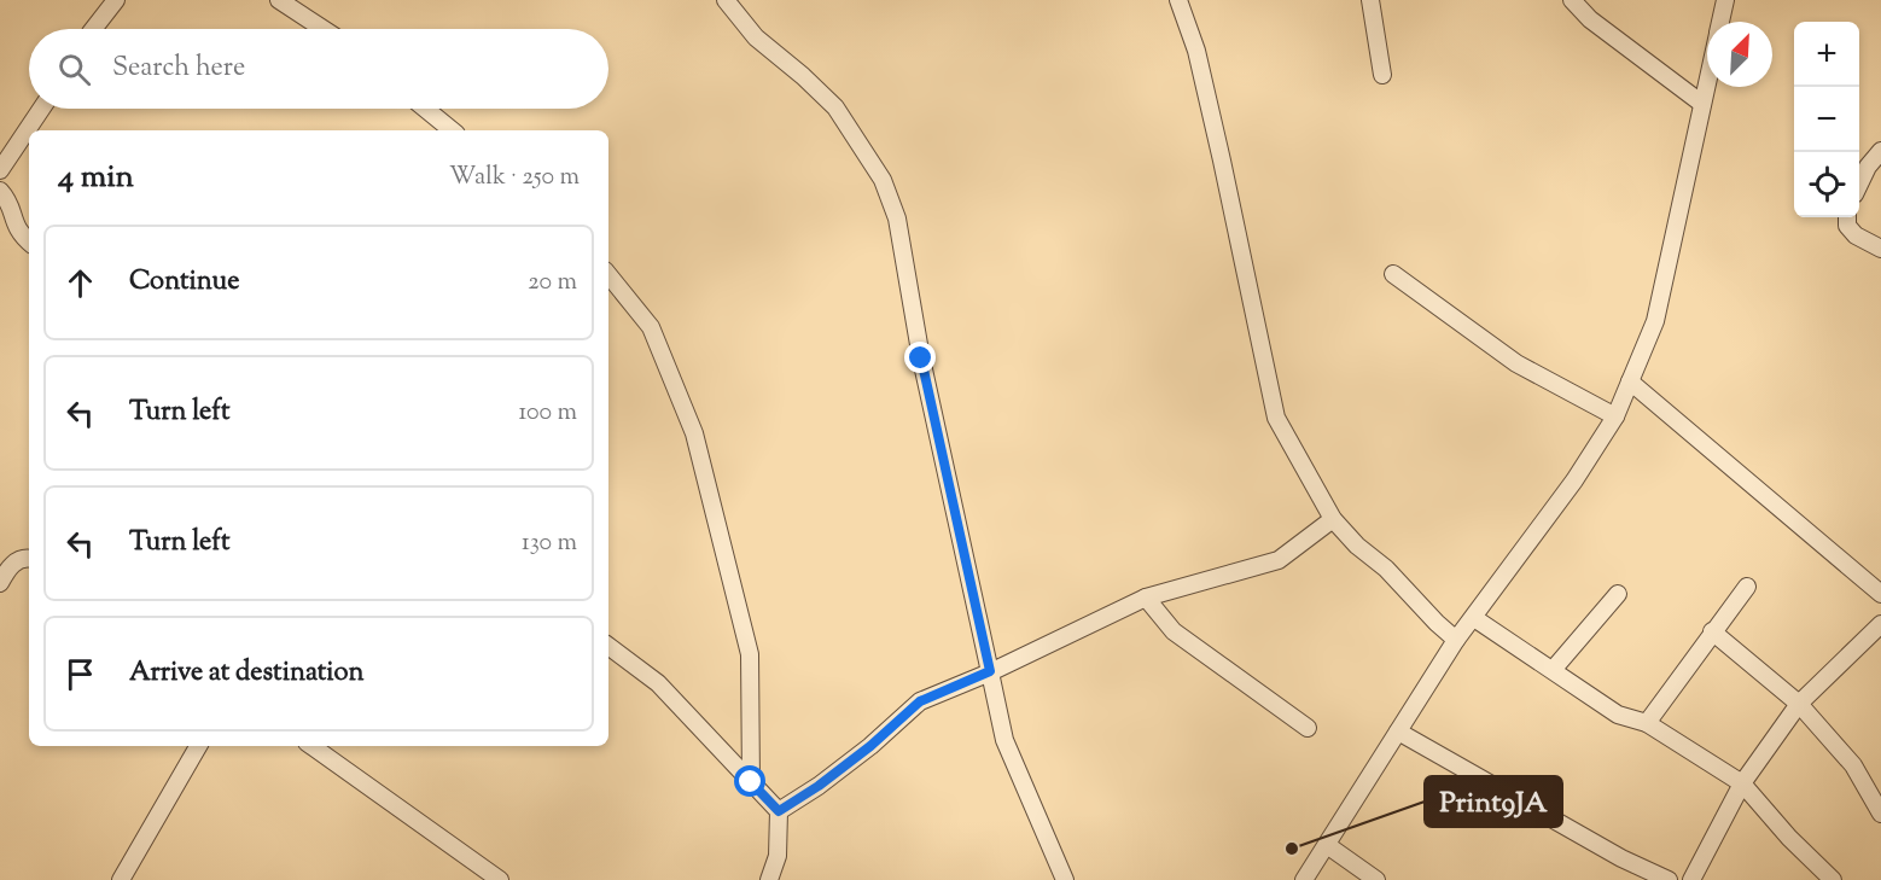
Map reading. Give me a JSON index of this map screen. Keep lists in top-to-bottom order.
{
  "places": ["Print9JA"],
  "north": "top right",
  "page": {
    "map_buttons": ["+", "−"],
    "search": "Search here",
    "heading": ["4 min", "Walk · 250 m"],
    "list": [
      ["Continue", "20 m"],
      ["Turn left", "100 m"],
      ["Turn left", "130 m"],
      "Arrive at destination"
    ]
  }
}
